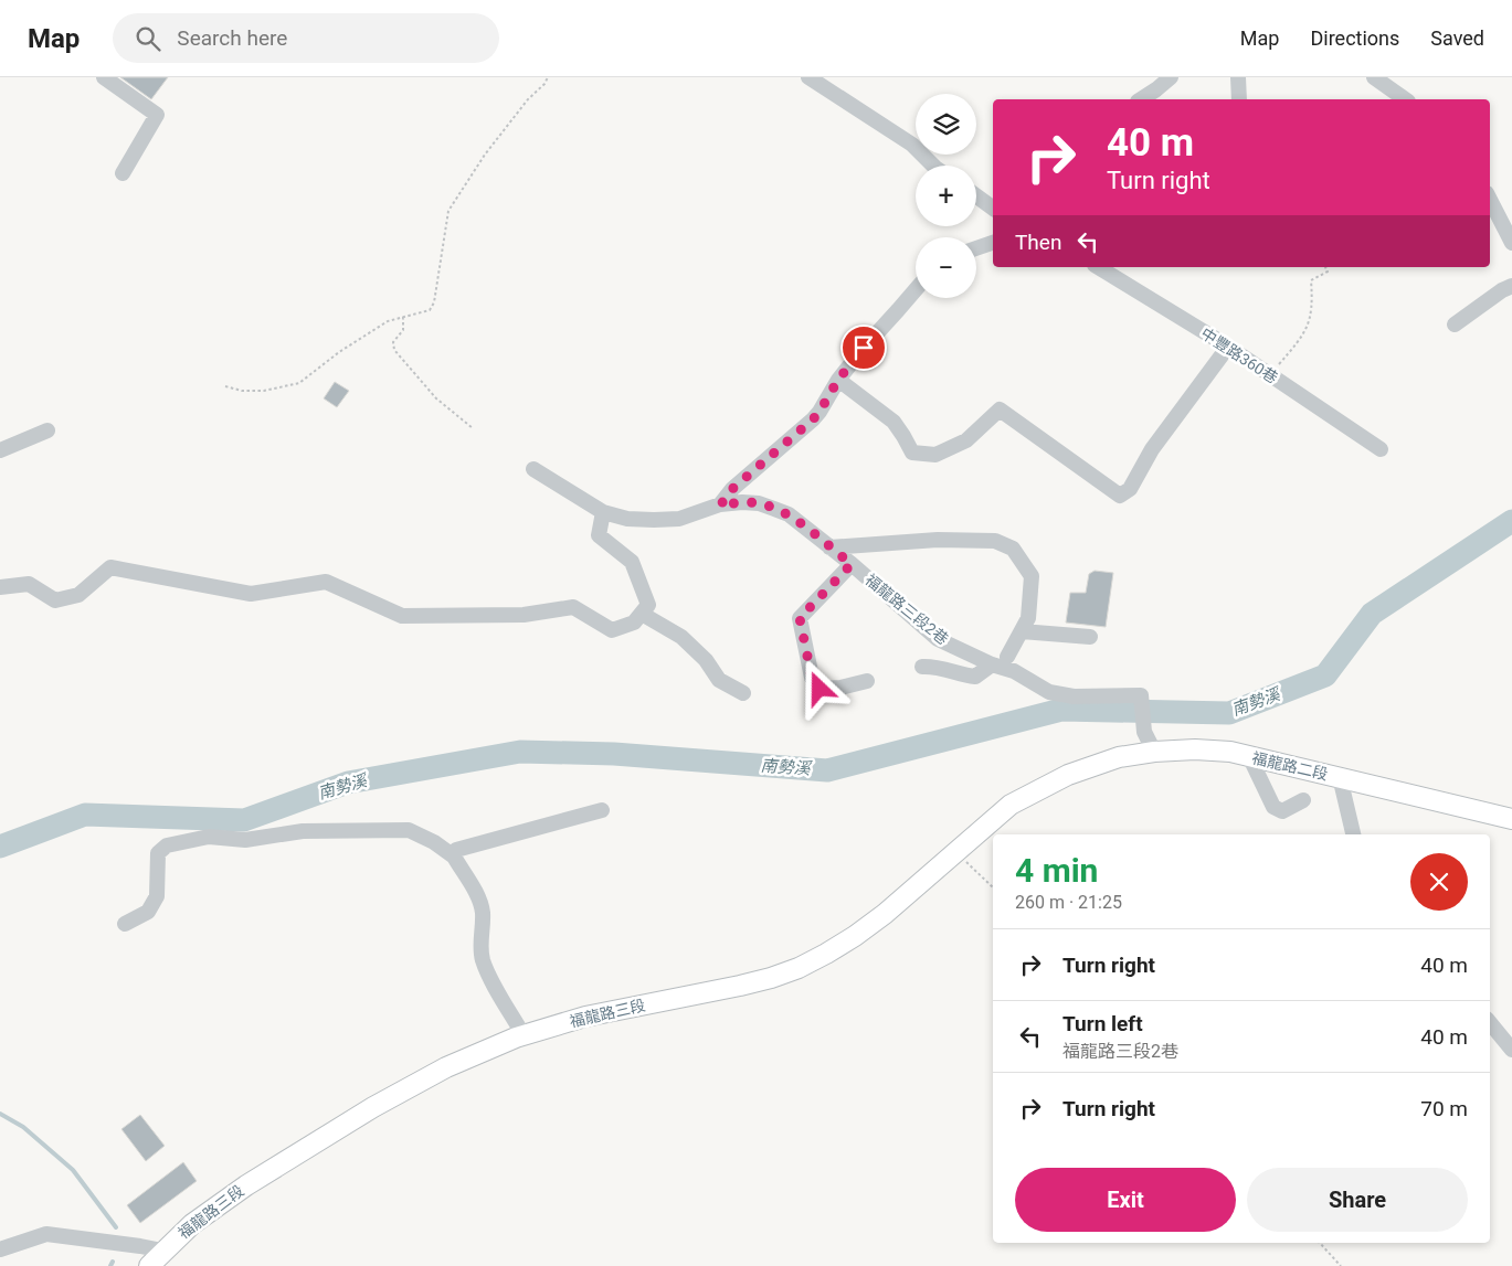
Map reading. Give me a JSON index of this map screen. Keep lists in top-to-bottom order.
{
  "streets": {
    "main road": ["福龍路二段", "福龍路三段"],
    "street": ["中豐路360巷", "福龍路三段2巷"]
  },
  "crossings": [
    ["福龍路三段2巷", "福龍路二段"],
    ["福龍路二段", "福龍路三段"]
  ],
  "water": ["南勢溪"],
  "page": {
    "header": "Map",
    "search": "Search here",
    "nav": ["Map", "Directions", "Saved"],
    "map_buttons": ["+", "−"],
    "turn": ["40 m", "Turn right"],
    "then": "Then",
    "heading": ["4 min", "260 m · 21:25"],
    "list": [
      {
        "name": "Turn right",
        "value": "40 m"
      },
      {
        "name": "Turn left",
        "note": "福龍路三段2巷",
        "value": "40 m"
      },
      {
        "name": "Turn right",
        "value": "70 m"
      }
    ],
    "buttons": ["Exit", "Share"]
  }
}
